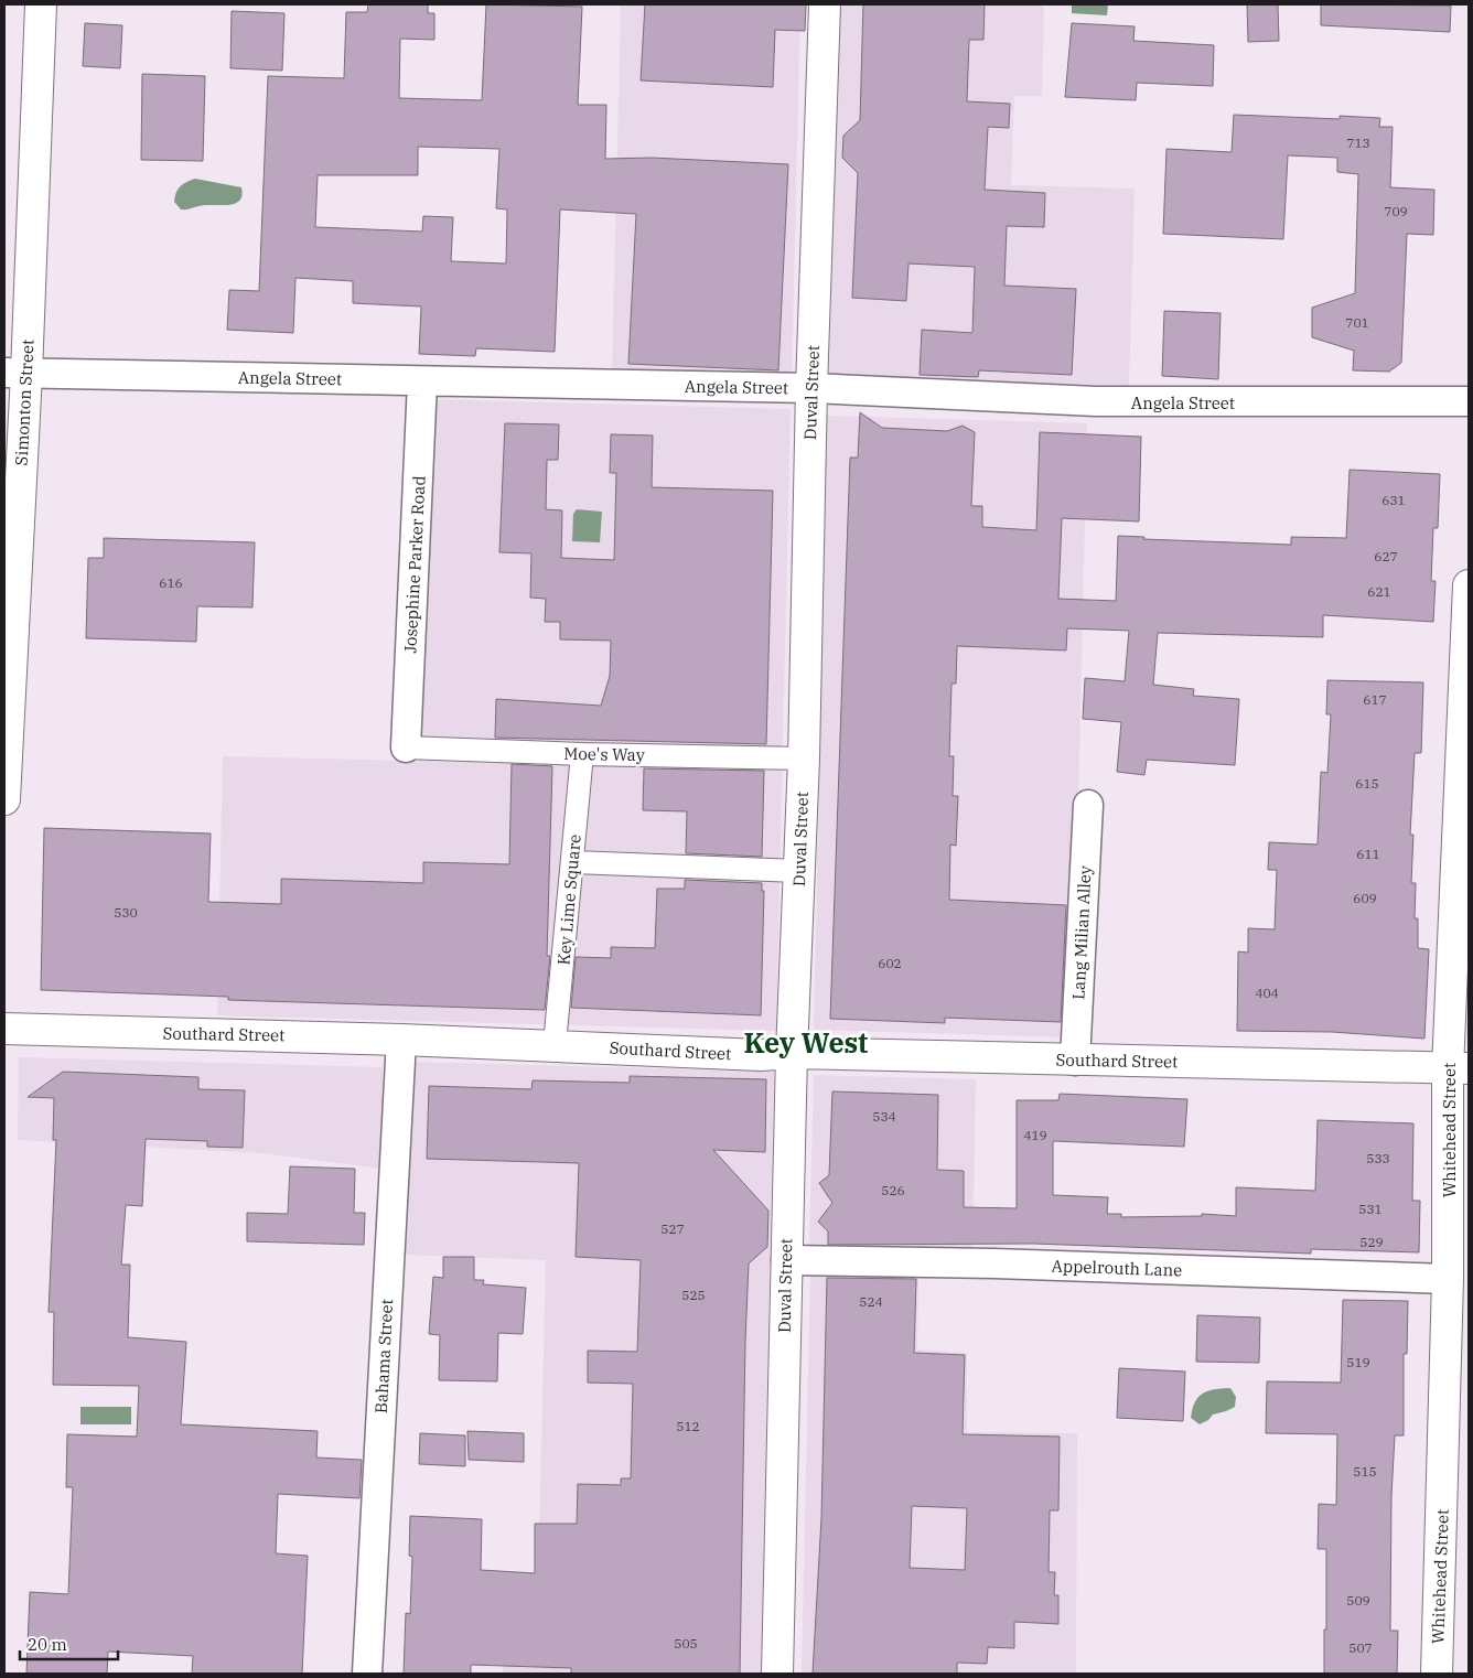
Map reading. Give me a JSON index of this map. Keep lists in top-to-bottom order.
{
  "streets": {
    "street": [
      "Angela Street",
      "Duval Street",
      "Simonton Street",
      "Josephine Parker Road",
      "Moe's Way",
      "Key Lime Square",
      "Lang Milian Alley",
      "Southard Street",
      "Whitehead Street",
      "Appelrouth Lane",
      "Bahama Street"
    ]
  },
  "crossings": [
    ["Angela Street", "Duval Street"],
    ["Angela Street", "Simonton Street"],
    ["Angela Street", "Josephine Parker Road"],
    ["Duval Street", "Moe's Way"],
    ["Duval Street", "Southard Street"],
    ["Duval Street", "Appelrouth Lane"],
    ["Josephine Parker Road", "Moe's Way"],
    ["Moe's Way", "Key Lime Square"],
    ["Key Lime Square", "Southard Street"],
    ["Lang Milian Alley", "Southard Street"],
    ["Southard Street", "Whitehead Street"],
    ["Southard Street", "Bahama Street"],
    ["Whitehead Street", "Appelrouth Lane"]
  ],
  "districts": ["Key West"],
  "house_numbers": [
    "713",
    "709",
    "701",
    "631",
    "627",
    "616",
    "621",
    "617",
    "615",
    "611",
    "609",
    "530",
    "602",
    "404",
    "534",
    "419",
    "533",
    "526",
    "531",
    "527",
    "529",
    "525",
    "524",
    "519",
    "512",
    "515",
    "509",
    "505",
    "507"
  ],
  "scale_bar": "20 m"
}
